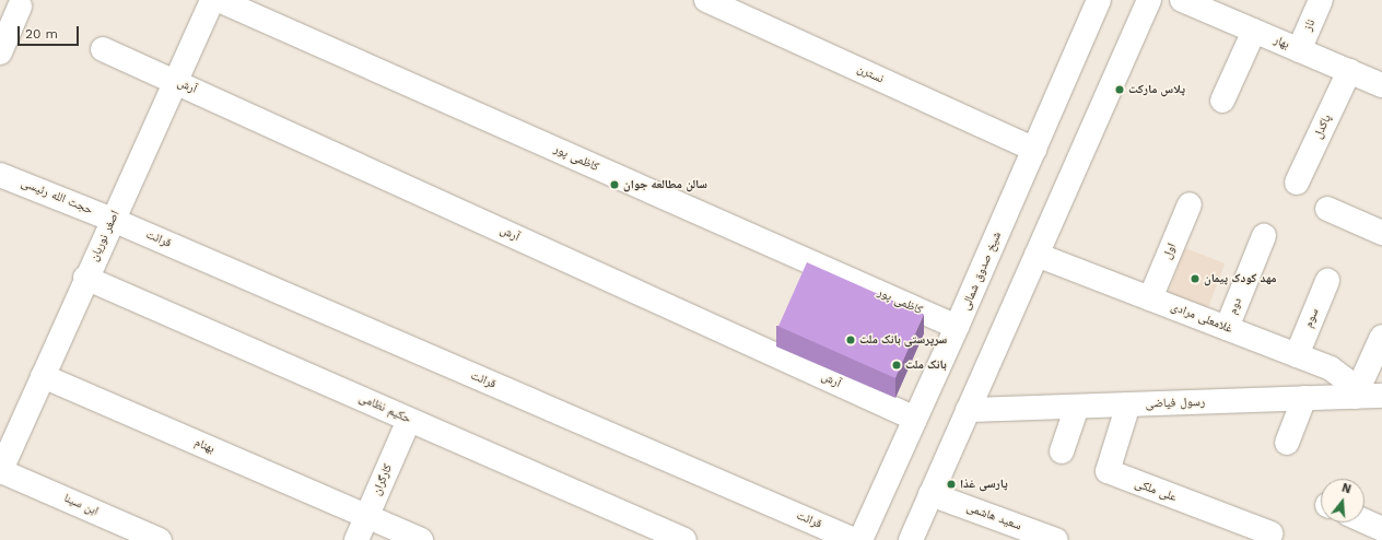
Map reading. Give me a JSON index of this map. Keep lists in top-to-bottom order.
{
  "streets": {
    "street": [
      "ناز",
      "بهار",
      "نسترن",
      "آرش",
      "پاکدل",
      "کاظمی پور",
      "حجت الله رئیسی",
      "اصغر نوریان",
      "قرائت",
      "اول",
      "شیخ صدوق شمالی",
      "دوم",
      "غلامعلی مرادی",
      "سوم",
      "رسول فیاضی",
      "حکیم نظامی",
      "بهنام",
      "کارگران",
      "علی ملکی",
      "ابن سینا",
      "سعید هاشمی"
    ]
  },
  "crossings": [
    ["ناز", "بهار"],
    ["بهار", "پاکدل"],
    ["نسترن", "شیخ صدوق شمالی"],
    ["آرش", "اصغر نوریان"],
    ["آرش", "شیخ صدوق شمالی"],
    ["کاظمی پور", "شیخ صدوق شمالی"],
    ["حجت الله رئیسی", "اصغر نوریان"],
    ["حجت الله رئیسی", "قرائت"],
    ["اصغر نوریان", "قرائت"],
    ["اصغر نوریان", "حکیم نظامی"],
    ["اصغر نوریان", "بهنام"],
    ["اصغر نوریان", "ابن سینا"],
    ["اول", "غلامعلی مرادی"],
    ["دوم", "غلامعلی مرادی"],
    ["غلامعلی مرادی", "سوم"],
    ["غلامعلی مرادی", "رسول فیاضی"],
    ["رسول فیاضی", "علی ملکی"],
    ["حکیم نظامی", "کارگران"],
    ["بهنام", "کارگران"]
  ],
  "places": [
    "پلاس مارکت",
    "سالن مطالعه جوان",
    "مهد کودک پیمان",
    "سرپرستی بانک ملت",
    "بانک ملت",
    "پارسی غذا"
  ],
  "scale_bar": "20 m",
  "north": "top"
}
